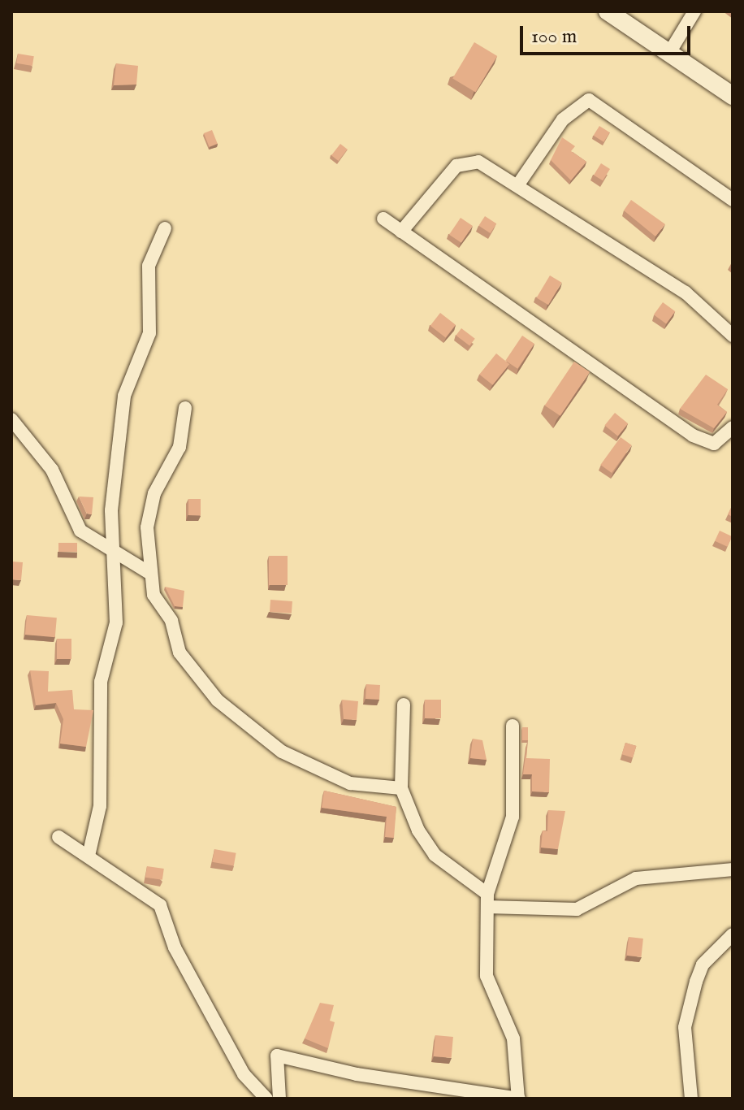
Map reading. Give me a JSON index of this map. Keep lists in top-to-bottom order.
{
  "scale_bar": "100 m"
}
